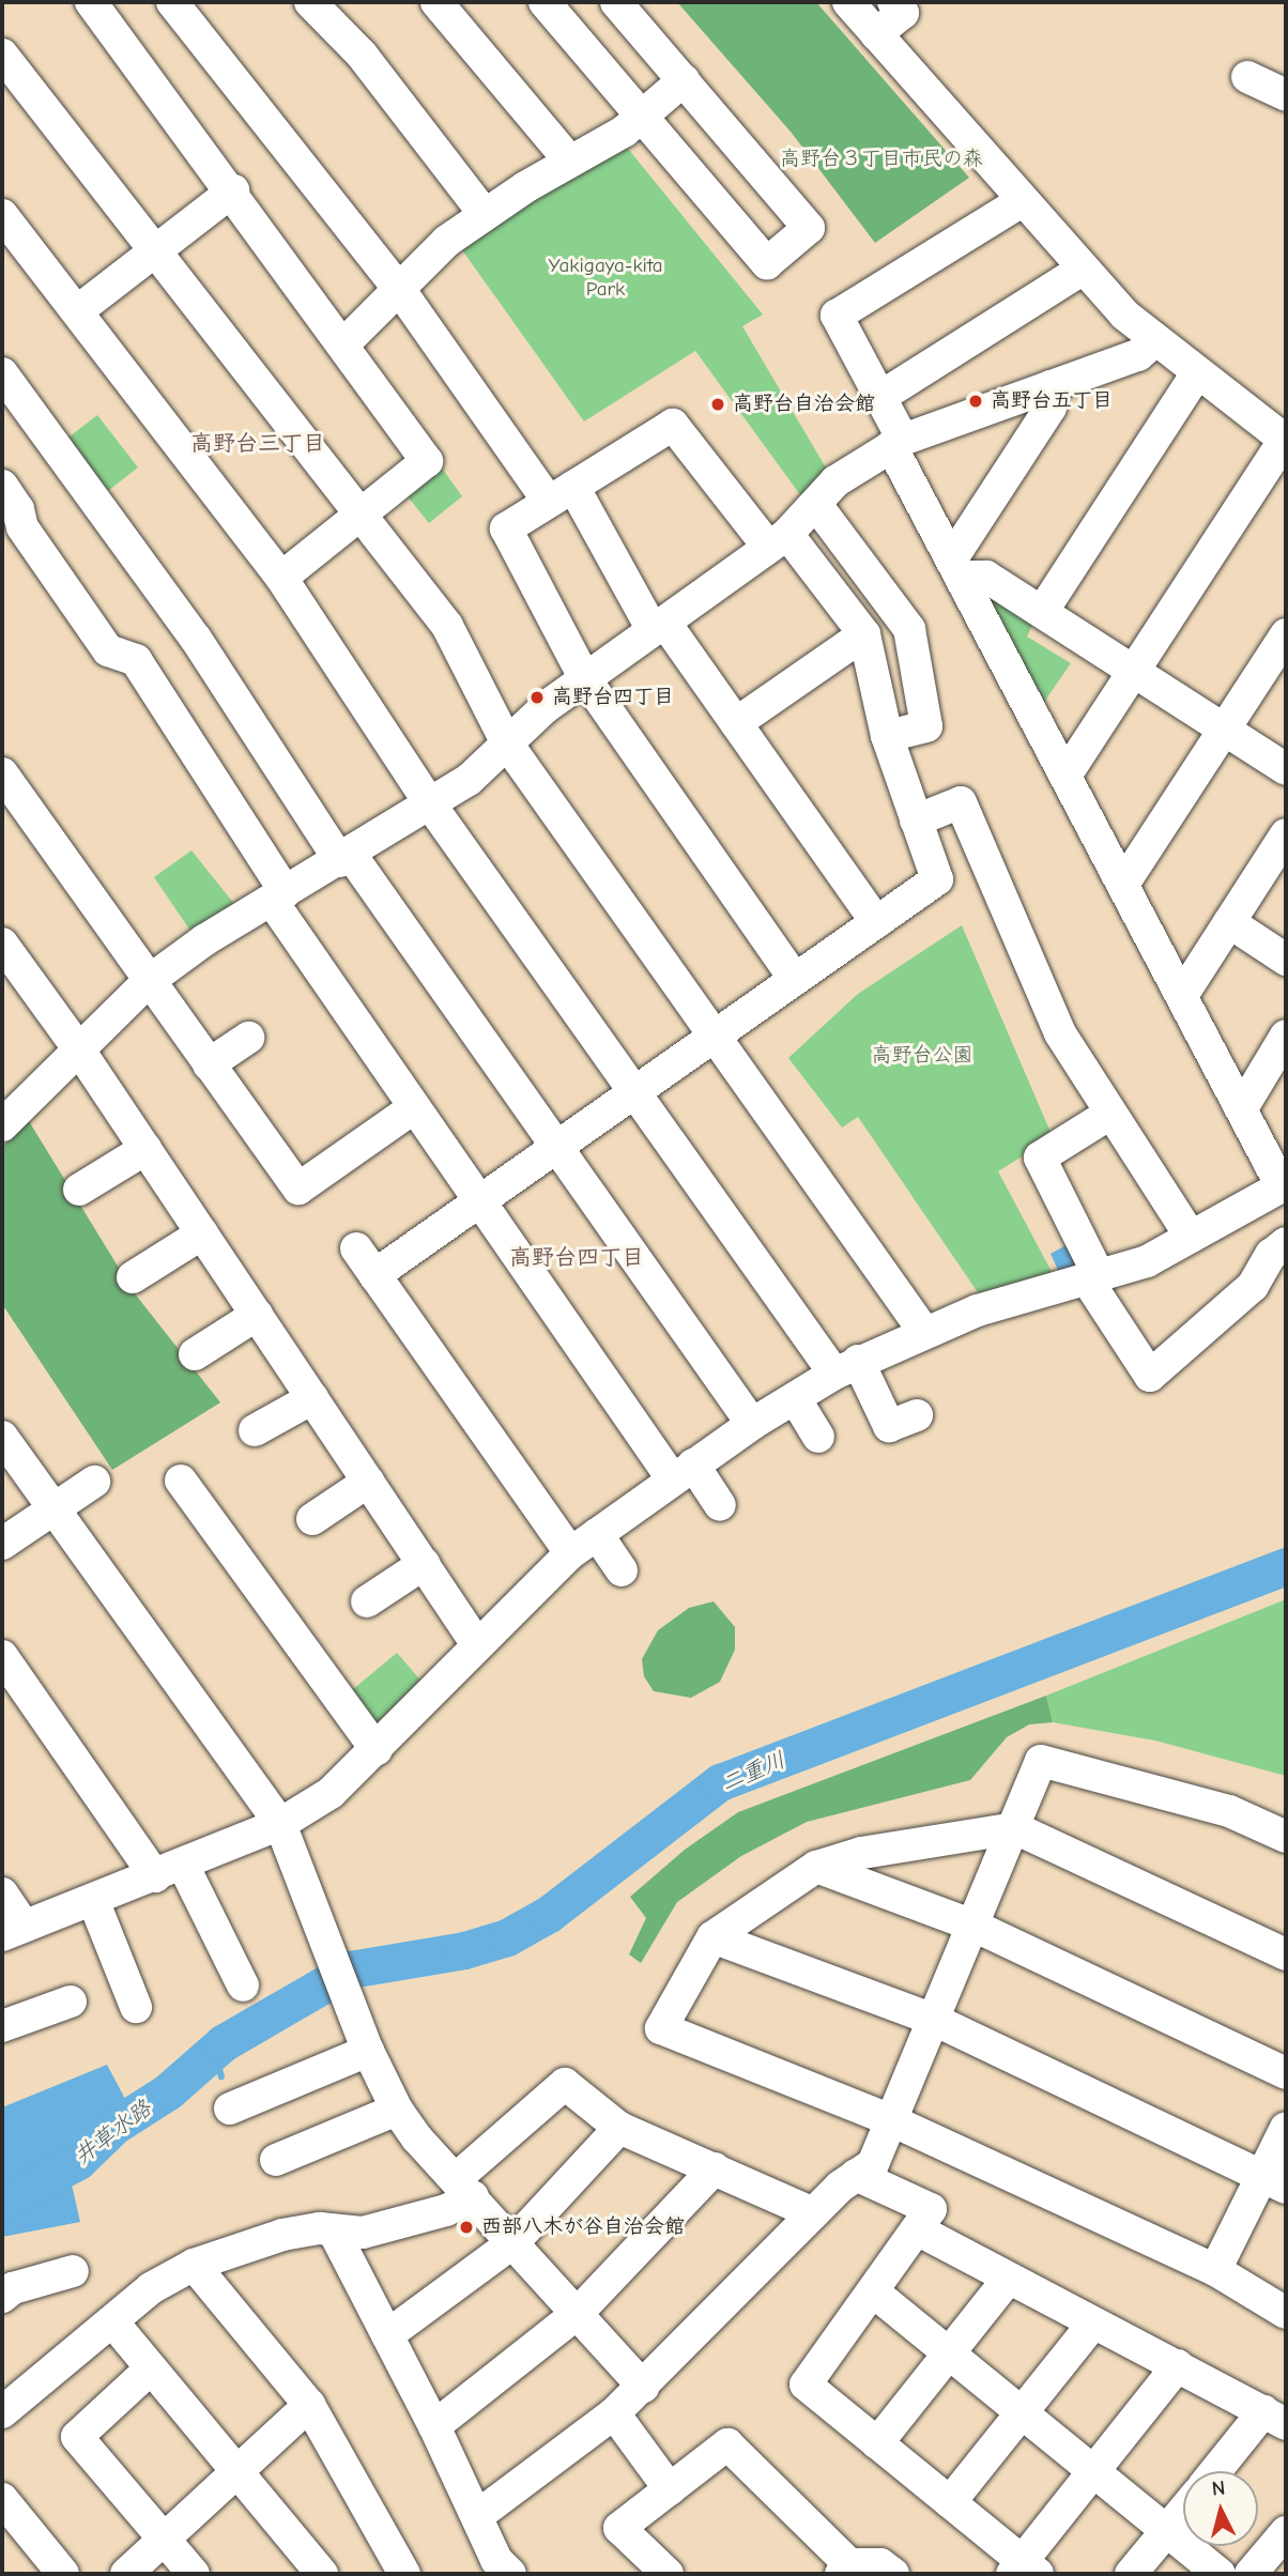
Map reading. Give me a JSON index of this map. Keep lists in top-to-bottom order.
{
  "districts": ["高野台三丁目", "高野台四丁目"],
  "water": ["二重川", "井草水路"],
  "parks": ["高野台３丁目市民の森", "Yakigaya-kita Park", "高野台公園"],
  "places": [
    "高野台五丁目",
    "高野台自治会館",
    "高野台四丁目",
    "西部八木が谷自治会館"
  ],
  "north": "top"
}
